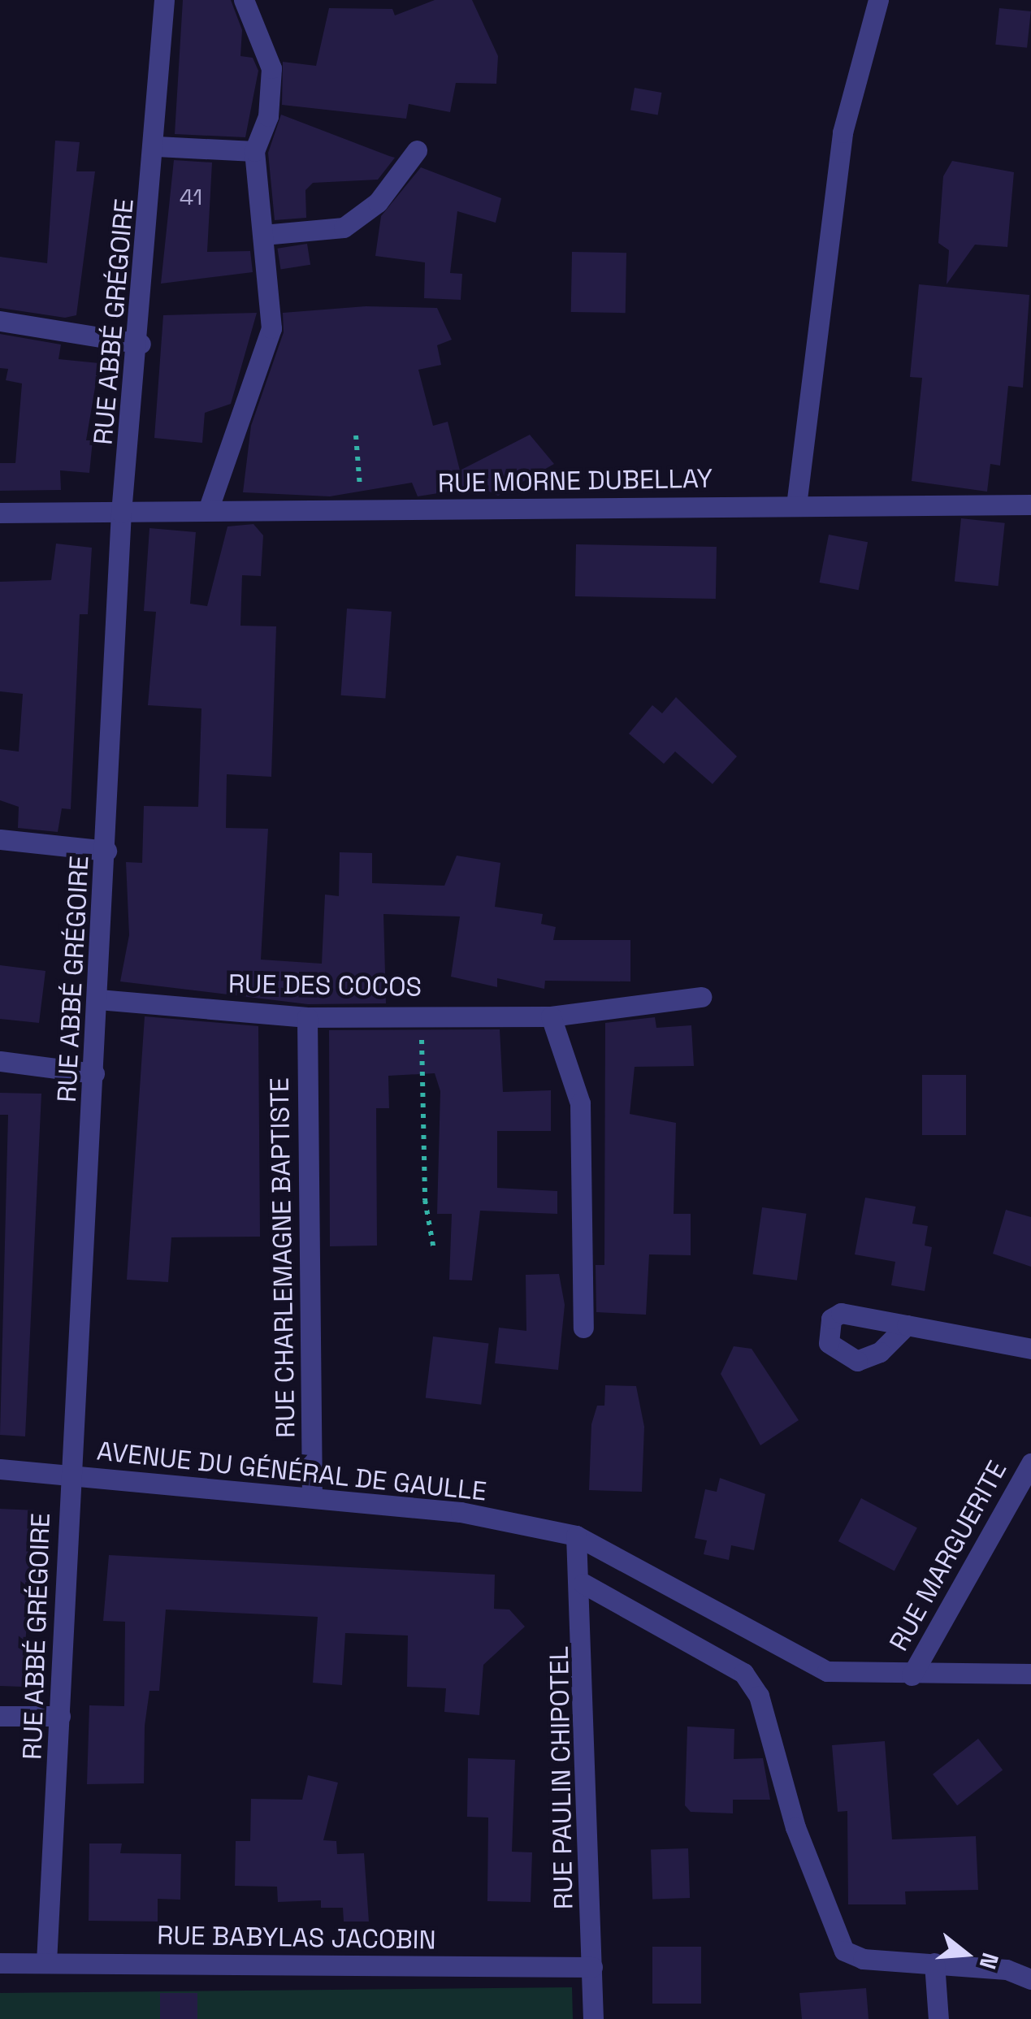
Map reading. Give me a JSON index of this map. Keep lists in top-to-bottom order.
{
  "streets": {
    "street": [
      "RUE ABBÉ GRÉGOIRE",
      "RUE MORNE DUBELLAY",
      "RUE DES COCOS",
      "RUE CHARLEMAGNE BAPTISTE",
      "AVENUE DU GÉNÉRAL DE GAULLE",
      "RUE MARGUERITE",
      "RUE PAULIN CHIPOTEL",
      "RUE BABYLAS JACOBIN"
    ]
  },
  "crossings": [
    ["RUE ABBÉ GRÉGOIRE", "RUE MORNE DUBELLAY"],
    ["RUE ABBÉ GRÉGOIRE", "RUE DES COCOS"],
    ["RUE ABBÉ GRÉGOIRE", "AVENUE DU GÉNÉRAL DE GAULLE"],
    ["RUE ABBÉ GRÉGOIRE", "RUE BABYLAS JACOBIN"],
    ["RUE DES COCOS", "RUE CHARLEMAGNE BAPTISTE"],
    ["RUE CHARLEMAGNE BAPTISTE", "AVENUE DU GÉNÉRAL DE GAULLE"],
    ["AVENUE DU GÉNÉRAL DE GAULLE", "RUE MARGUERITE"],
    ["AVENUE DU GÉNÉRAL DE GAULLE", "RUE PAULIN CHIPOTEL"],
    ["RUE PAULIN CHIPOTEL", "RUE BABYLAS JACOBIN"]
  ],
  "house_numbers": ["41"],
  "north": "right"
}
